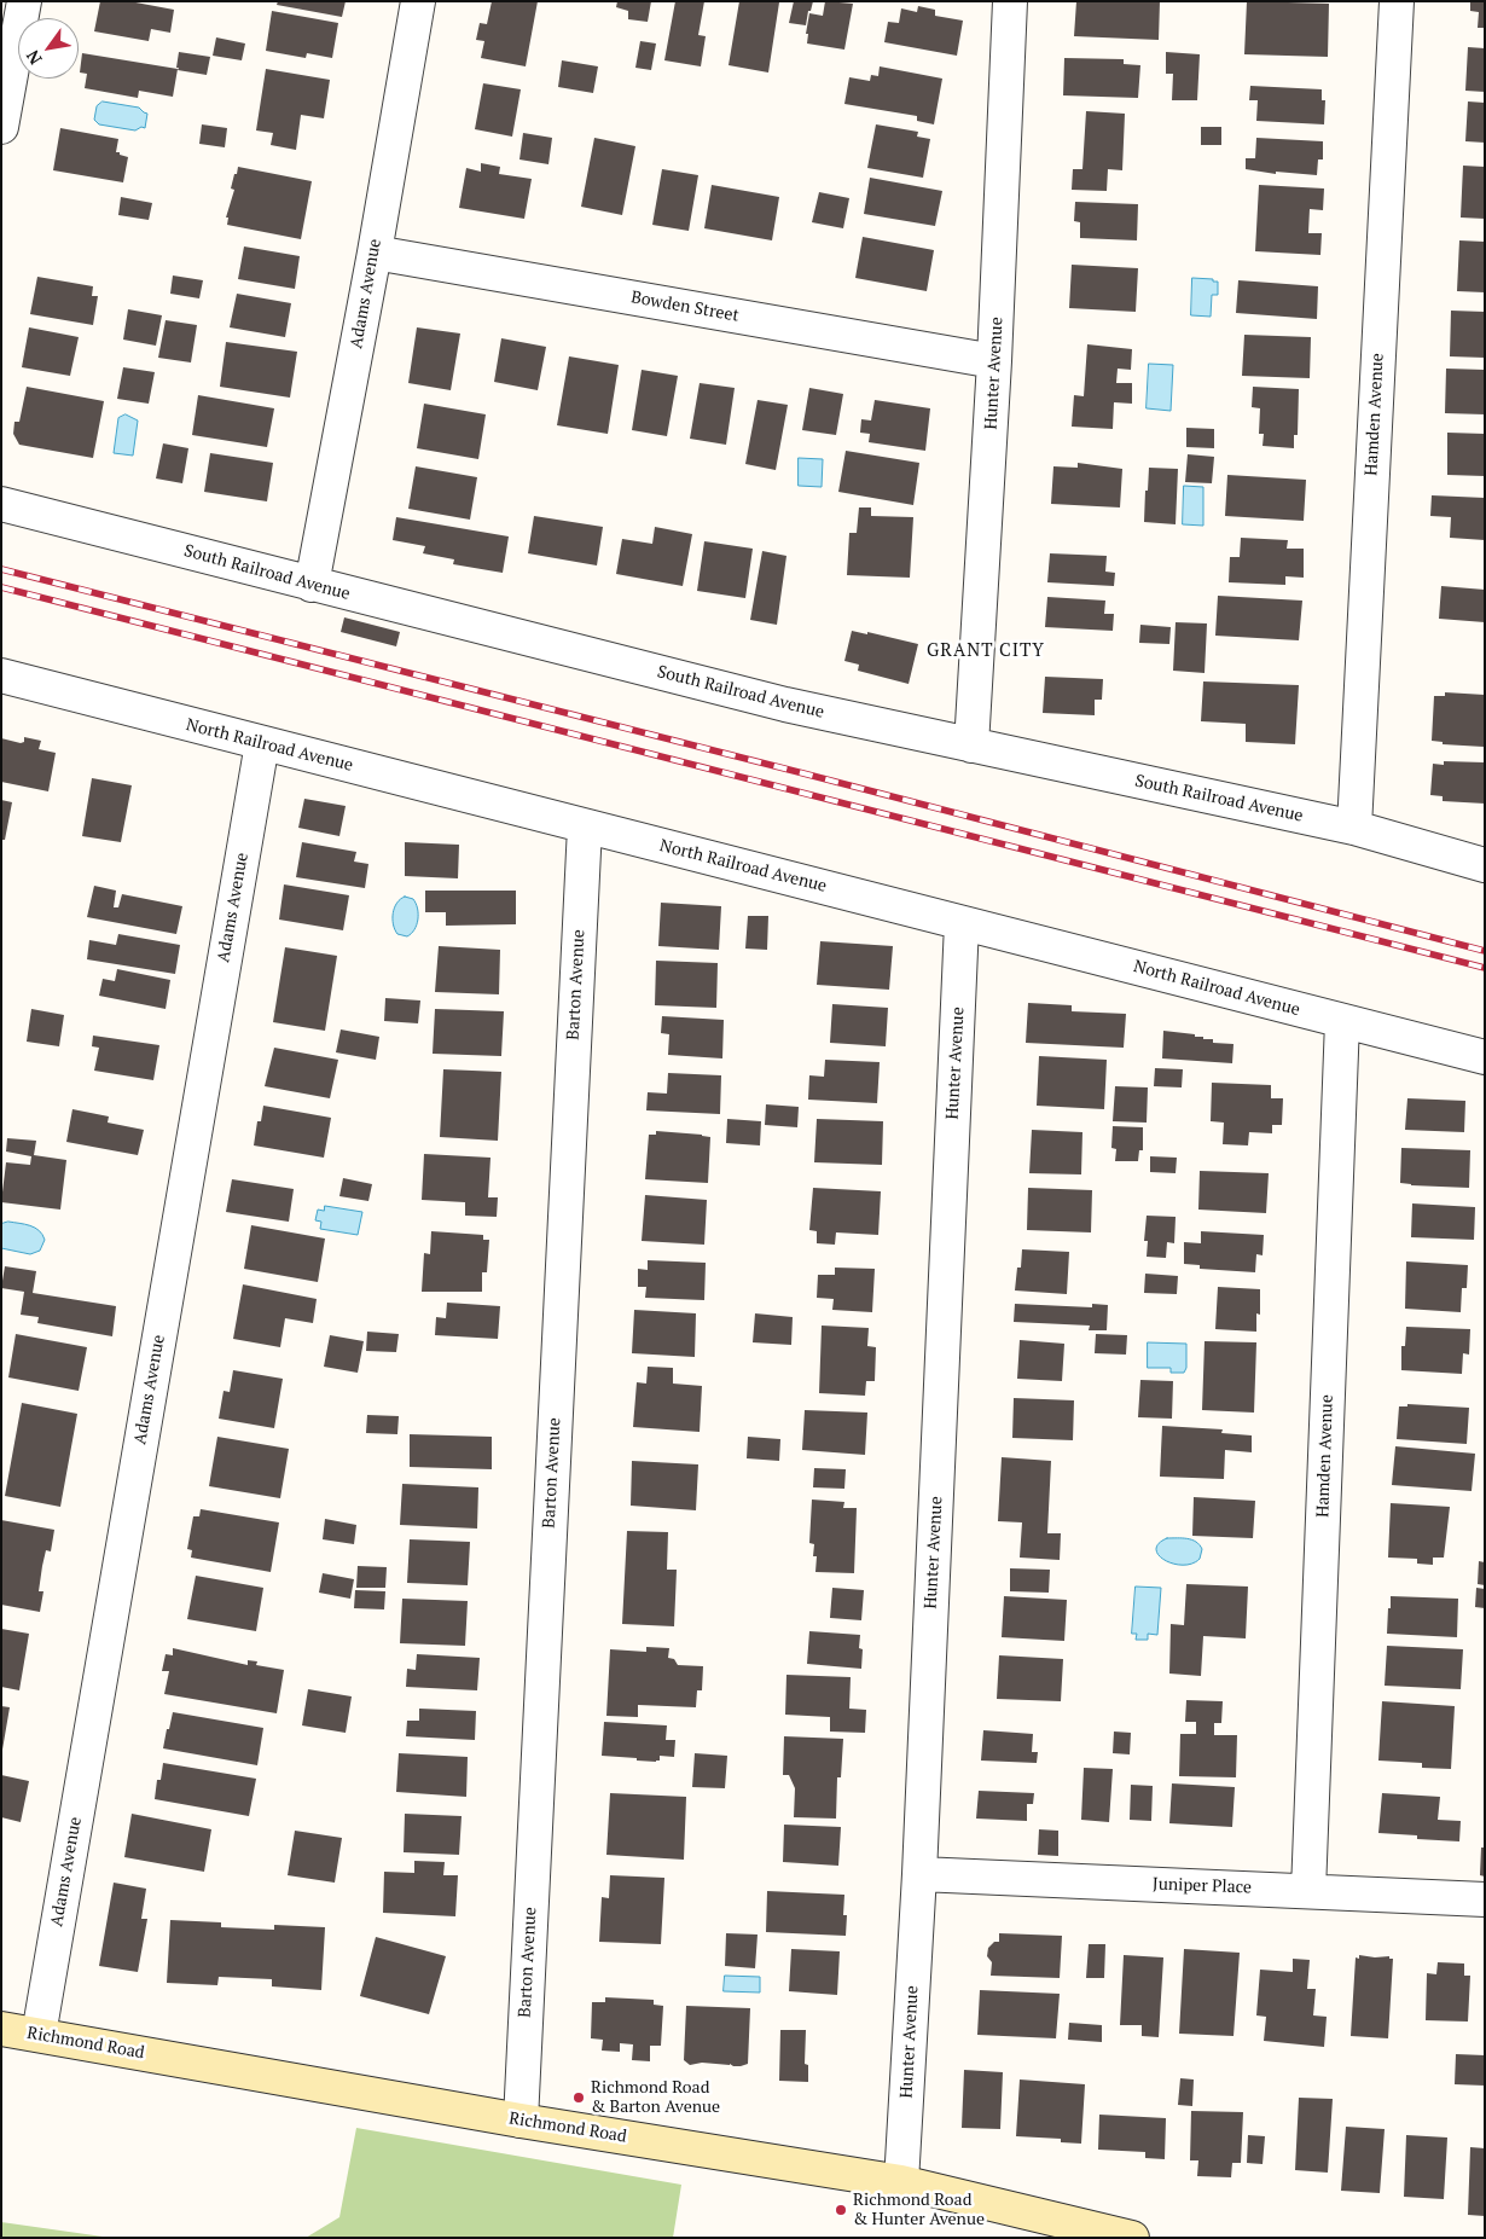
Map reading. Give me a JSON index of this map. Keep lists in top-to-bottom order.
{
  "streets": {
    "main road": ["Richmond Road"],
    "street": [
      "Adams Avenue",
      "Bowden Street",
      "Hunter Avenue",
      "Hamden Avenue",
      "South Railroad Avenue",
      "North Railroad Avenue",
      "Barton Avenue",
      "Juniper Place"
    ]
  },
  "crossings": [
    ["Adams Avenue", "Bowden Street"],
    ["Adams Avenue", "South Railroad Avenue"],
    ["Adams Avenue", "North Railroad Avenue"],
    ["Adams Avenue", "Richmond Road"],
    ["Bowden Street", "Hunter Avenue"],
    ["Hunter Avenue", "South Railroad Avenue"],
    ["Hunter Avenue", "North Railroad Avenue"],
    ["Hunter Avenue", "Juniper Place"],
    ["Hunter Avenue", "Richmond Road"],
    ["Hamden Avenue", "South Railroad Avenue"],
    ["Hamden Avenue", "North Railroad Avenue"],
    ["Hamden Avenue", "Juniper Place"],
    ["North Railroad Avenue", "Barton Avenue"],
    ["Barton Avenue", "Richmond Road"]
  ],
  "districts": ["GRANT CITY"],
  "places": ["Richmond Road & Barton Avenue", "Richmond Road & Hunter Avenue"],
  "north": "bottom left"
}
